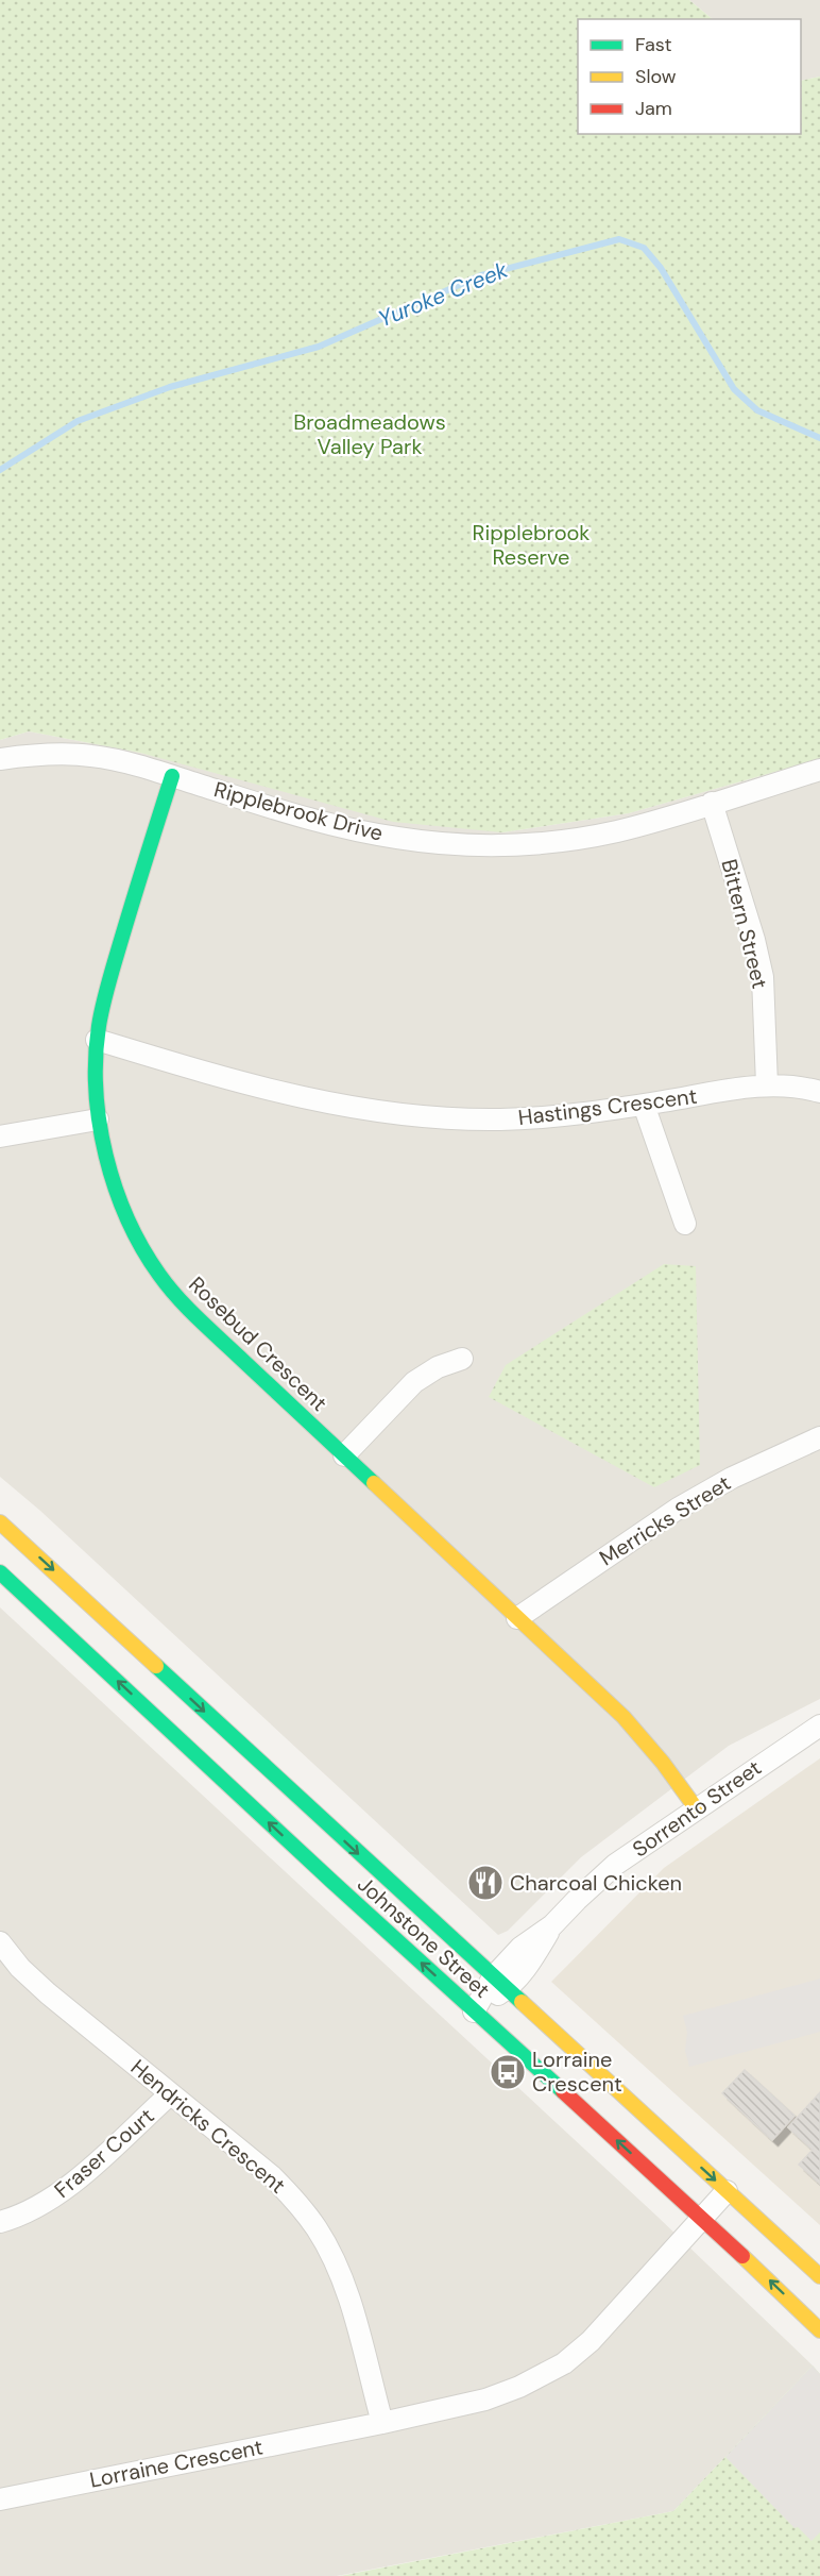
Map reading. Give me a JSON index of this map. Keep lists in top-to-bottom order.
{
  "streets": {
    "main road": ["Rosebud Crescent", "Johnstone Street"],
    "street": [
      "Ripplebrook Drive",
      "Bittern Street",
      "Hastings Crescent",
      "Merricks Street",
      "Sorrento Street",
      "Hendricks Crescent",
      "Fraser Court",
      "Lorraine Crescent"
    ]
  },
  "crossings": [
    ["Ripplebrook Drive", "Bittern Street"],
    ["Ripplebrook Drive", "Rosebud Crescent"],
    ["Bittern Street", "Hastings Crescent"],
    ["Hastings Crescent", "Rosebud Crescent"],
    ["Rosebud Crescent", "Merricks Street"],
    ["Rosebud Crescent", "Sorrento Street"],
    ["Sorrento Street", "Johnstone Street"],
    ["Johnstone Street", "Lorraine Crescent"],
    ["Hendricks Crescent", "Fraser Court"],
    ["Hendricks Crescent", "Lorraine Crescent"]
  ],
  "water": ["Yuroke Creek"],
  "parks": ["Broadmeadows Valley Park", "Ripplebrook Reserve"],
  "places": {
    "restaurant": ["Charcoal Chicken"],
    "bus stop": ["Lorraine Crescent"]
  },
  "legend": ["Fast", "Slow", "Jam"]
}
